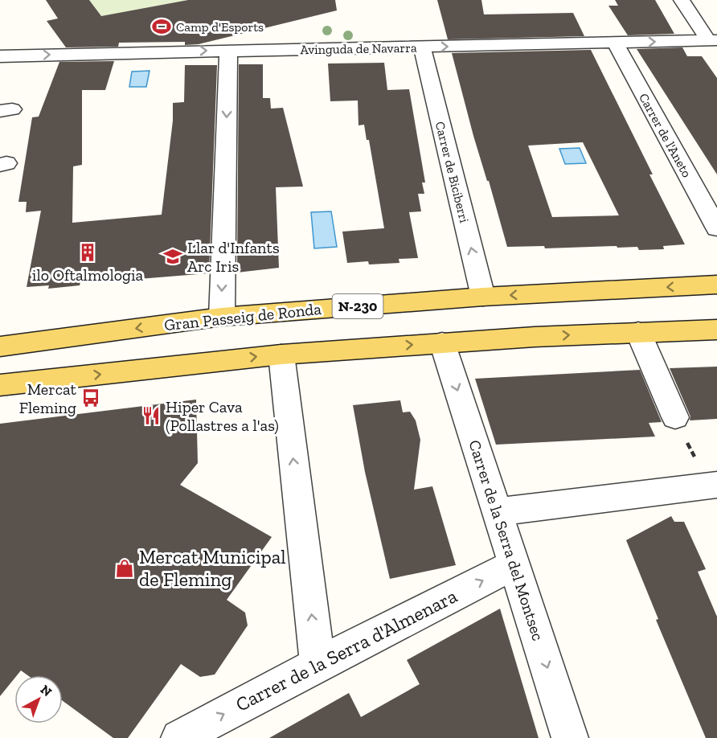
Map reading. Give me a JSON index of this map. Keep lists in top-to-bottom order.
{
  "streets": {
    "main road": ["N-230", "Gran Passeig de Ronda"],
    "street": [
      "Avinguda de Navarra",
      "Carrer de l'Aneto",
      "Carrer de Biciberri",
      "Carrer de la Serra del Montsec",
      "Carrer de la Serra d'Almenara"
    ]
  },
  "crossings": [
    ["Avinguda de Navarra", "Carrer de l'Aneto"],
    ["Avinguda de Navarra", "Carrer de Biciberri"],
    ["Carrer de Biciberri", "Gran Passeig de Ronda"],
    ["Carrer de la Serra del Montsec", "Carrer de la Serra d'Almenara"]
  ],
  "one_way": ["Avinguda de Navarra", "Carrer de la Serra d'Almenara"],
  "places": {
    "sports": ["Camp d'Esports"],
    "building": ["ilo Oftalmologia"],
    "school or university": ["Llar d'Infants Arc Iris"],
    "bus stop": ["Mercat Fleming"],
    "restaurant": ["Hiper Cava (Pollastres a l'as)"],
    "shop": ["Mercat Municipal de Fleming"]
  },
  "north": "top right"
}
